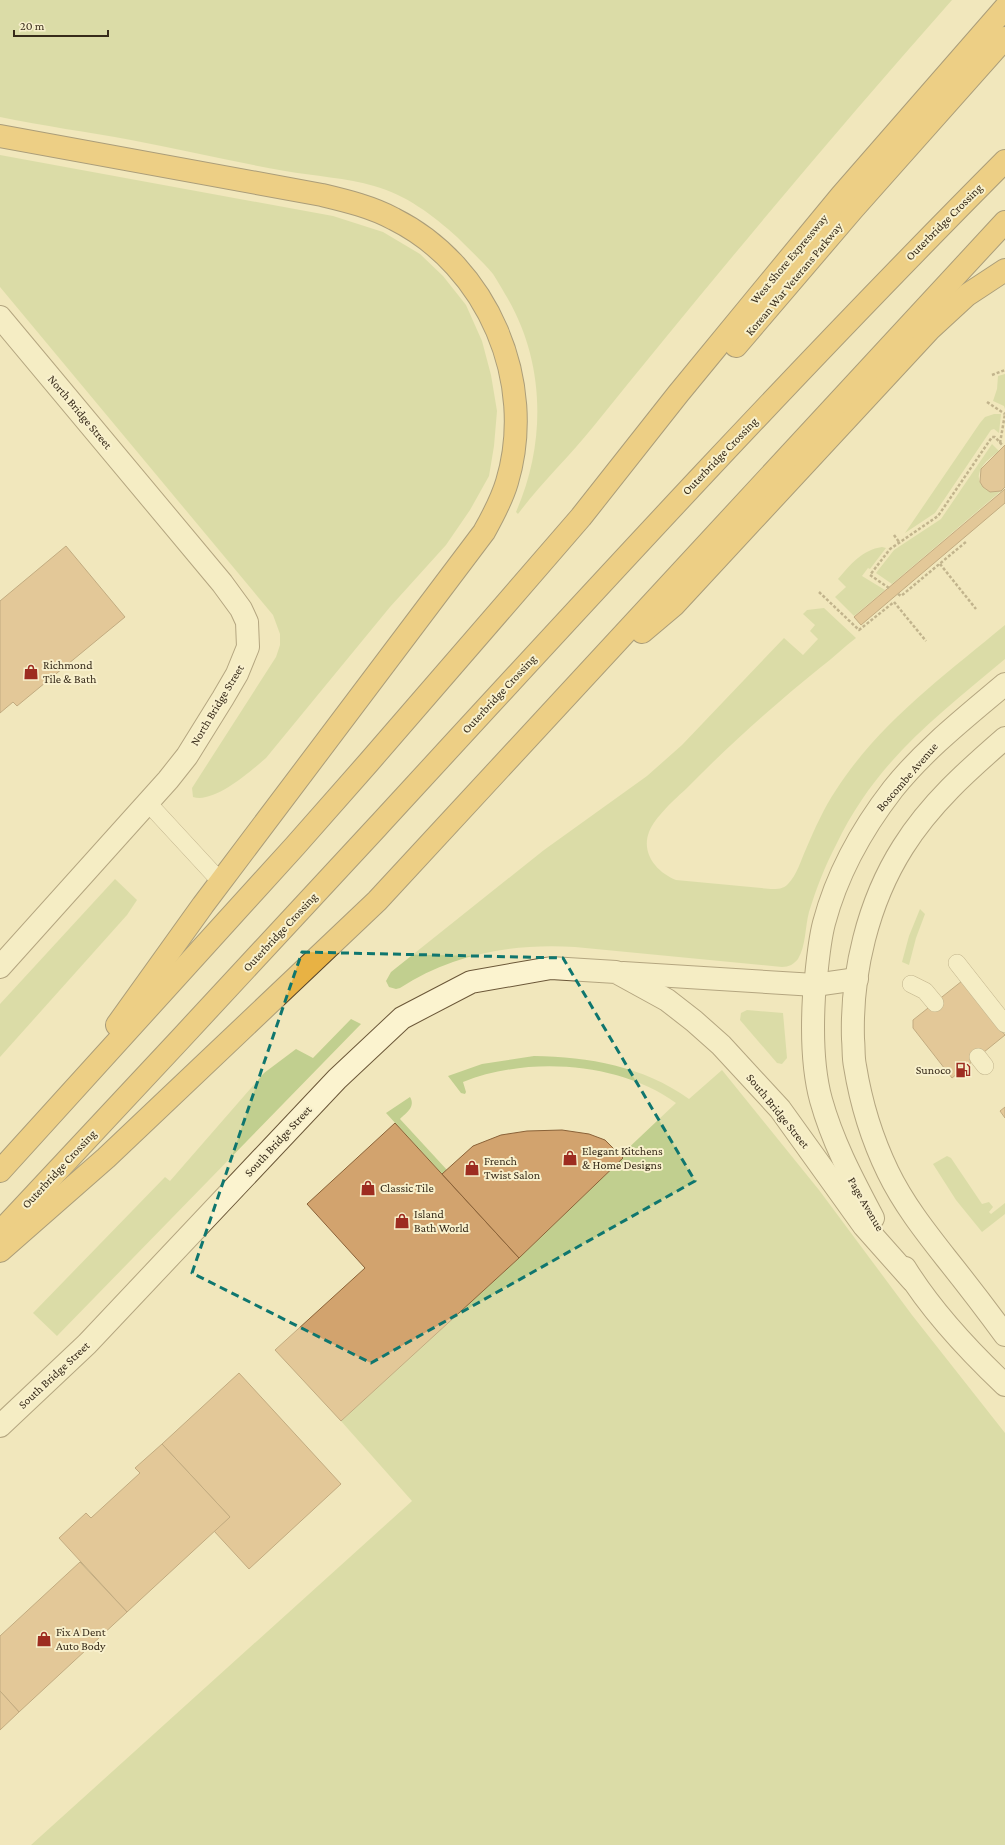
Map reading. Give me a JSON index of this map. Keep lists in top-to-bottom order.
{
  "streets": {
    "highway": ["Outerbridge Crossing", "West Shore Expressway", "Korean War Veterans Parkway"],
    "street": [
      "North Bridge Street",
      "Boscombe Avenue",
      "South Bridge Street",
      "Page Avenue"
    ]
  },
  "crossings": [
    ["West Shore Expressway", "Korean War Veterans Parkway"],
    ["Boscombe Avenue", "South Bridge Street"],
    ["Boscombe Avenue", "Page Avenue"],
    ["South Bridge Street", "Page Avenue"]
  ],
  "places": {
    "shop": [
      "Richmond Tile & Bath",
      "Elegant Kitchens & Home Designs",
      "French Twist Salon",
      "Classic Tile",
      "Island Bath World",
      "Fix A Dent Auto Body"
    ],
    "fuel station": ["Sunoco"]
  },
  "scale_bar": "20 m"
}
